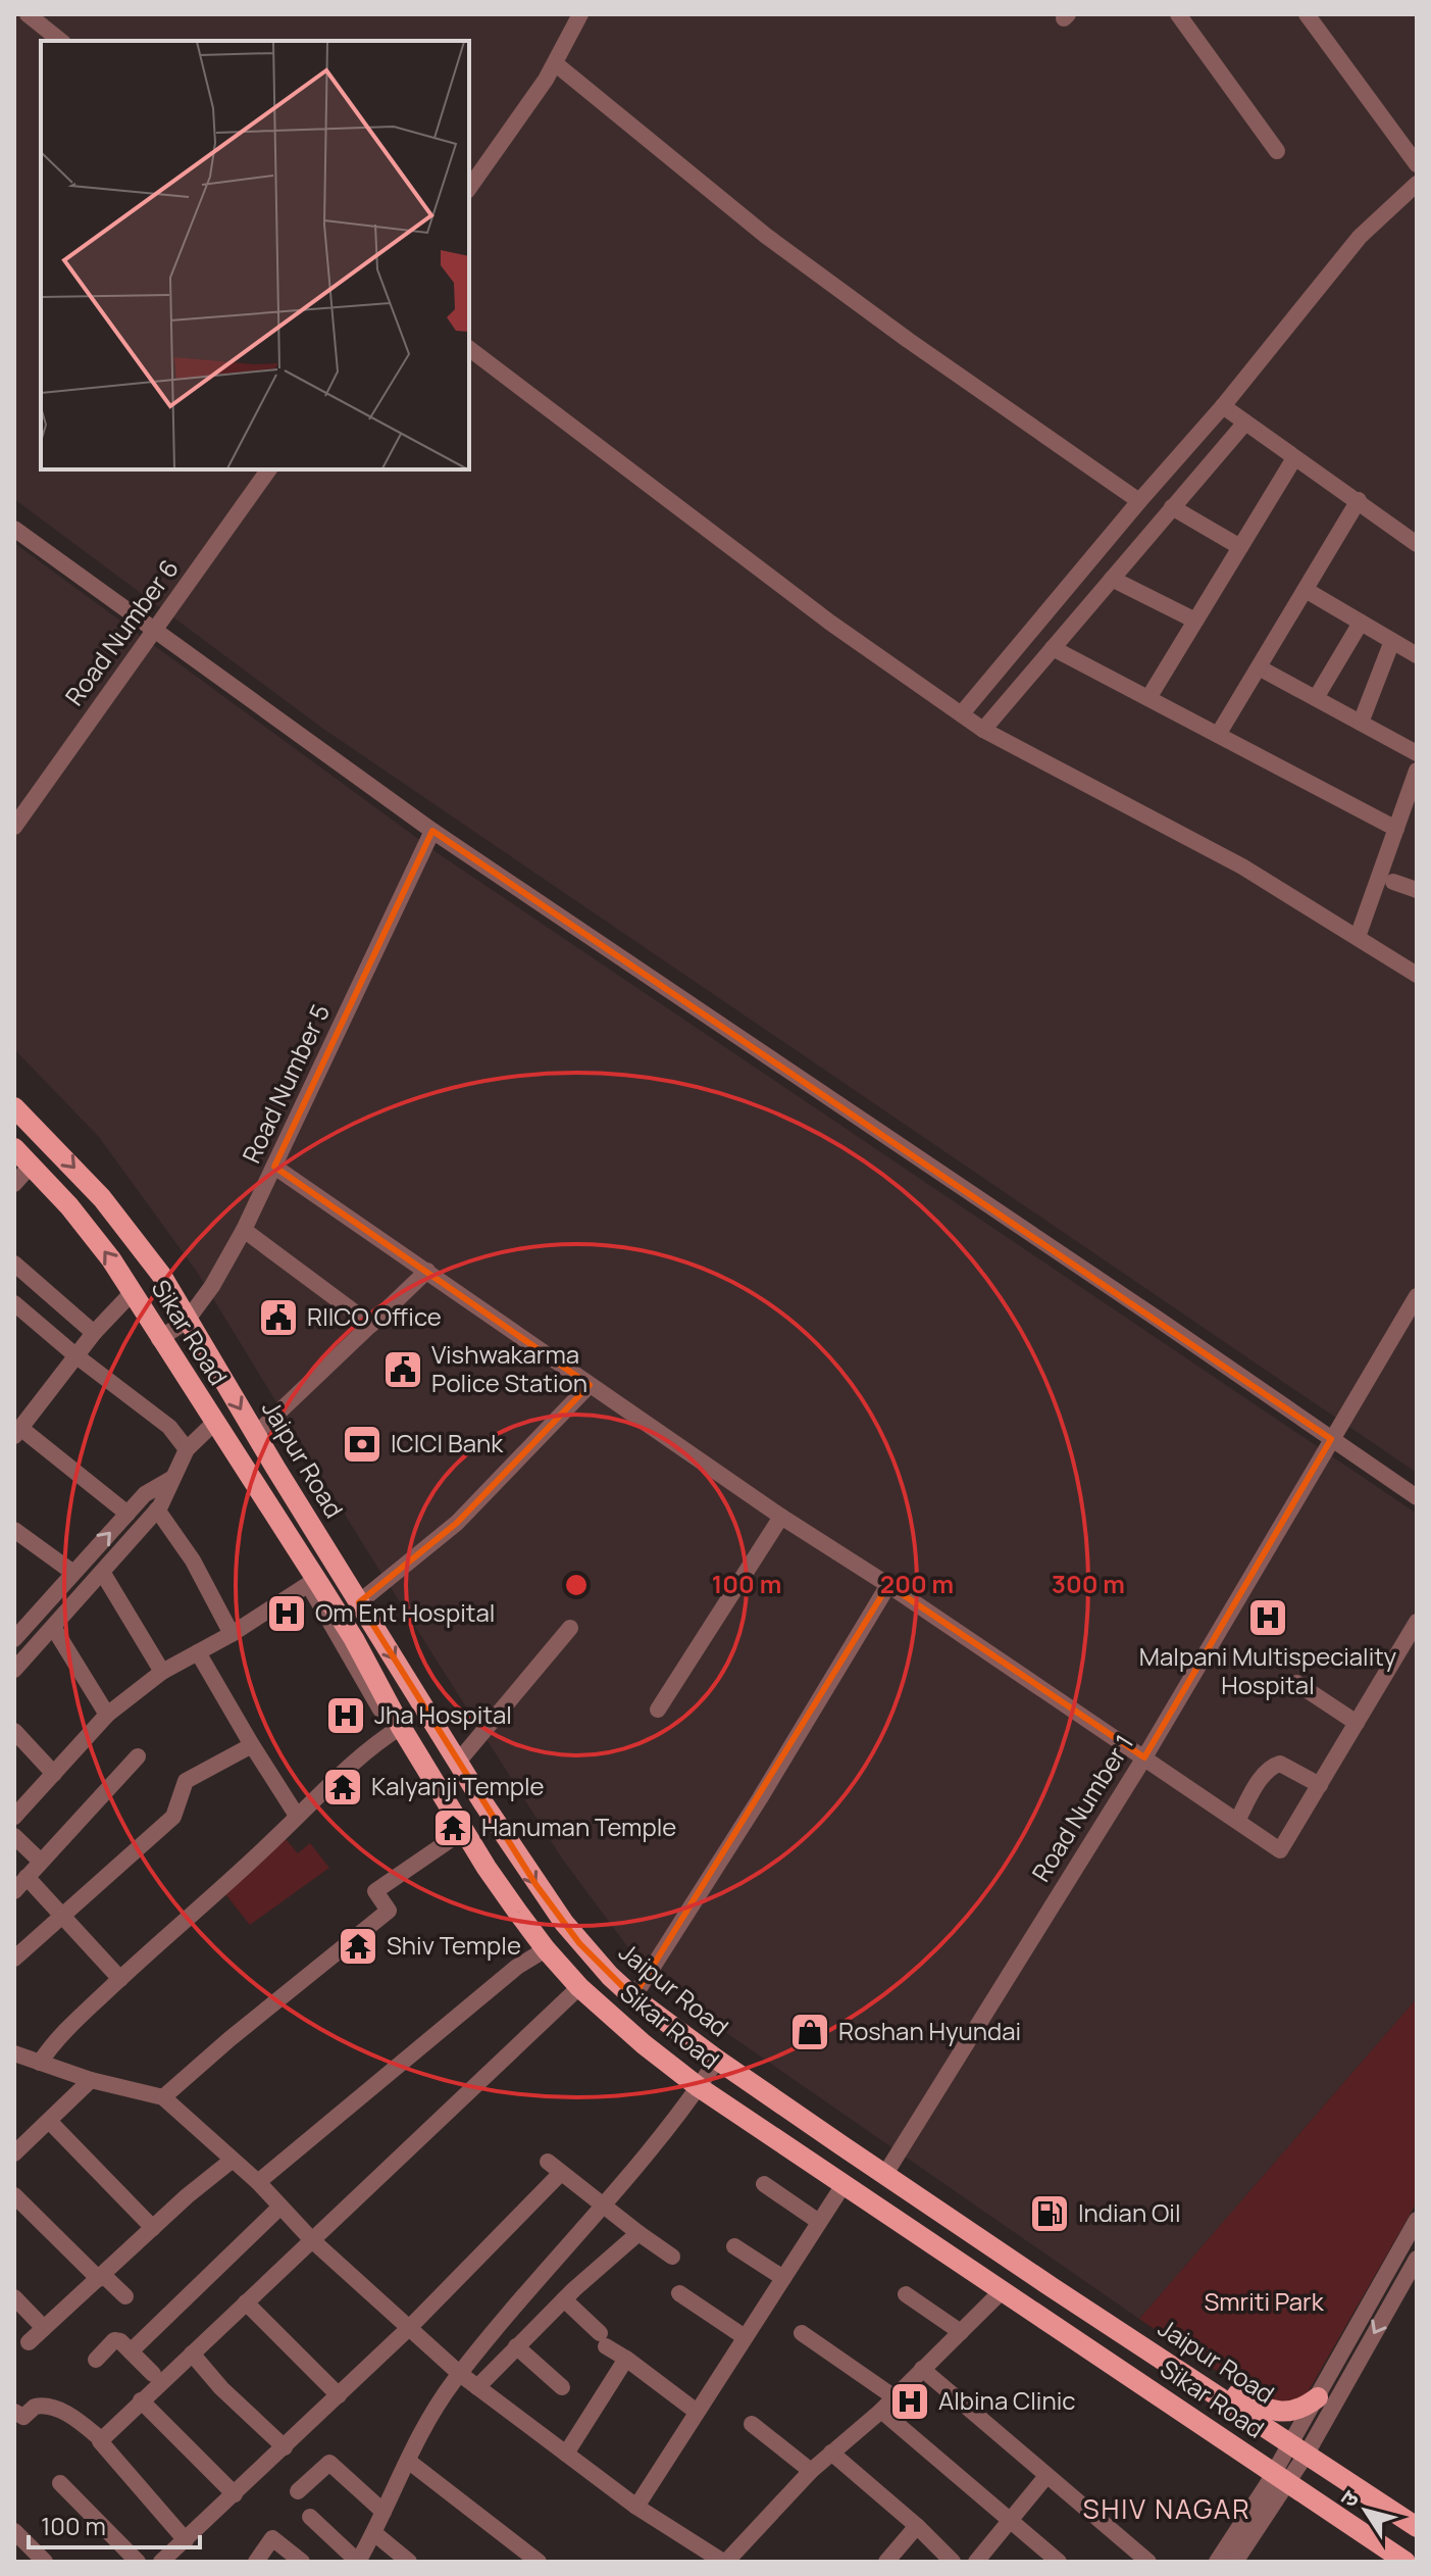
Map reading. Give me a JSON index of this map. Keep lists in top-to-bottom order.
{
  "streets": {
    "main road": ["Sikar Road", "Jaipur Road"],
    "street": ["Road Number 6", "Road Number 5", "Road Number 1"]
  },
  "crossings": [
    ["Road Number 5", "Sikar Road"],
    ["Road Number 5", "Jaipur Road"],
    ["Jaipur Road", "Road Number 1"]
  ],
  "one_way": ["Jaipur Road"],
  "districts": ["SHIV NAGAR"],
  "parks": ["Smriti Park"],
  "places": {
    "public building": ["RIICO Office", "Vishwakarma Police Station"],
    "bank": ["ICICI Bank"],
    "hospital": [
      "Om Ent Hospital",
      "Malpani Multispeciality Hospital",
      "Jha Hospital",
      "Albina Clinic"
    ],
    "temple": ["Kalyanji Temple", "Hanuman Temple", "Shiv Temple"],
    "shop": ["Roshan Hyundai"],
    "fuel station": ["Indian Oil"]
  },
  "scale_bar": "100 m",
  "north": "top left",
  "rings": ["100 m", "200 m", "300 m"]
}
